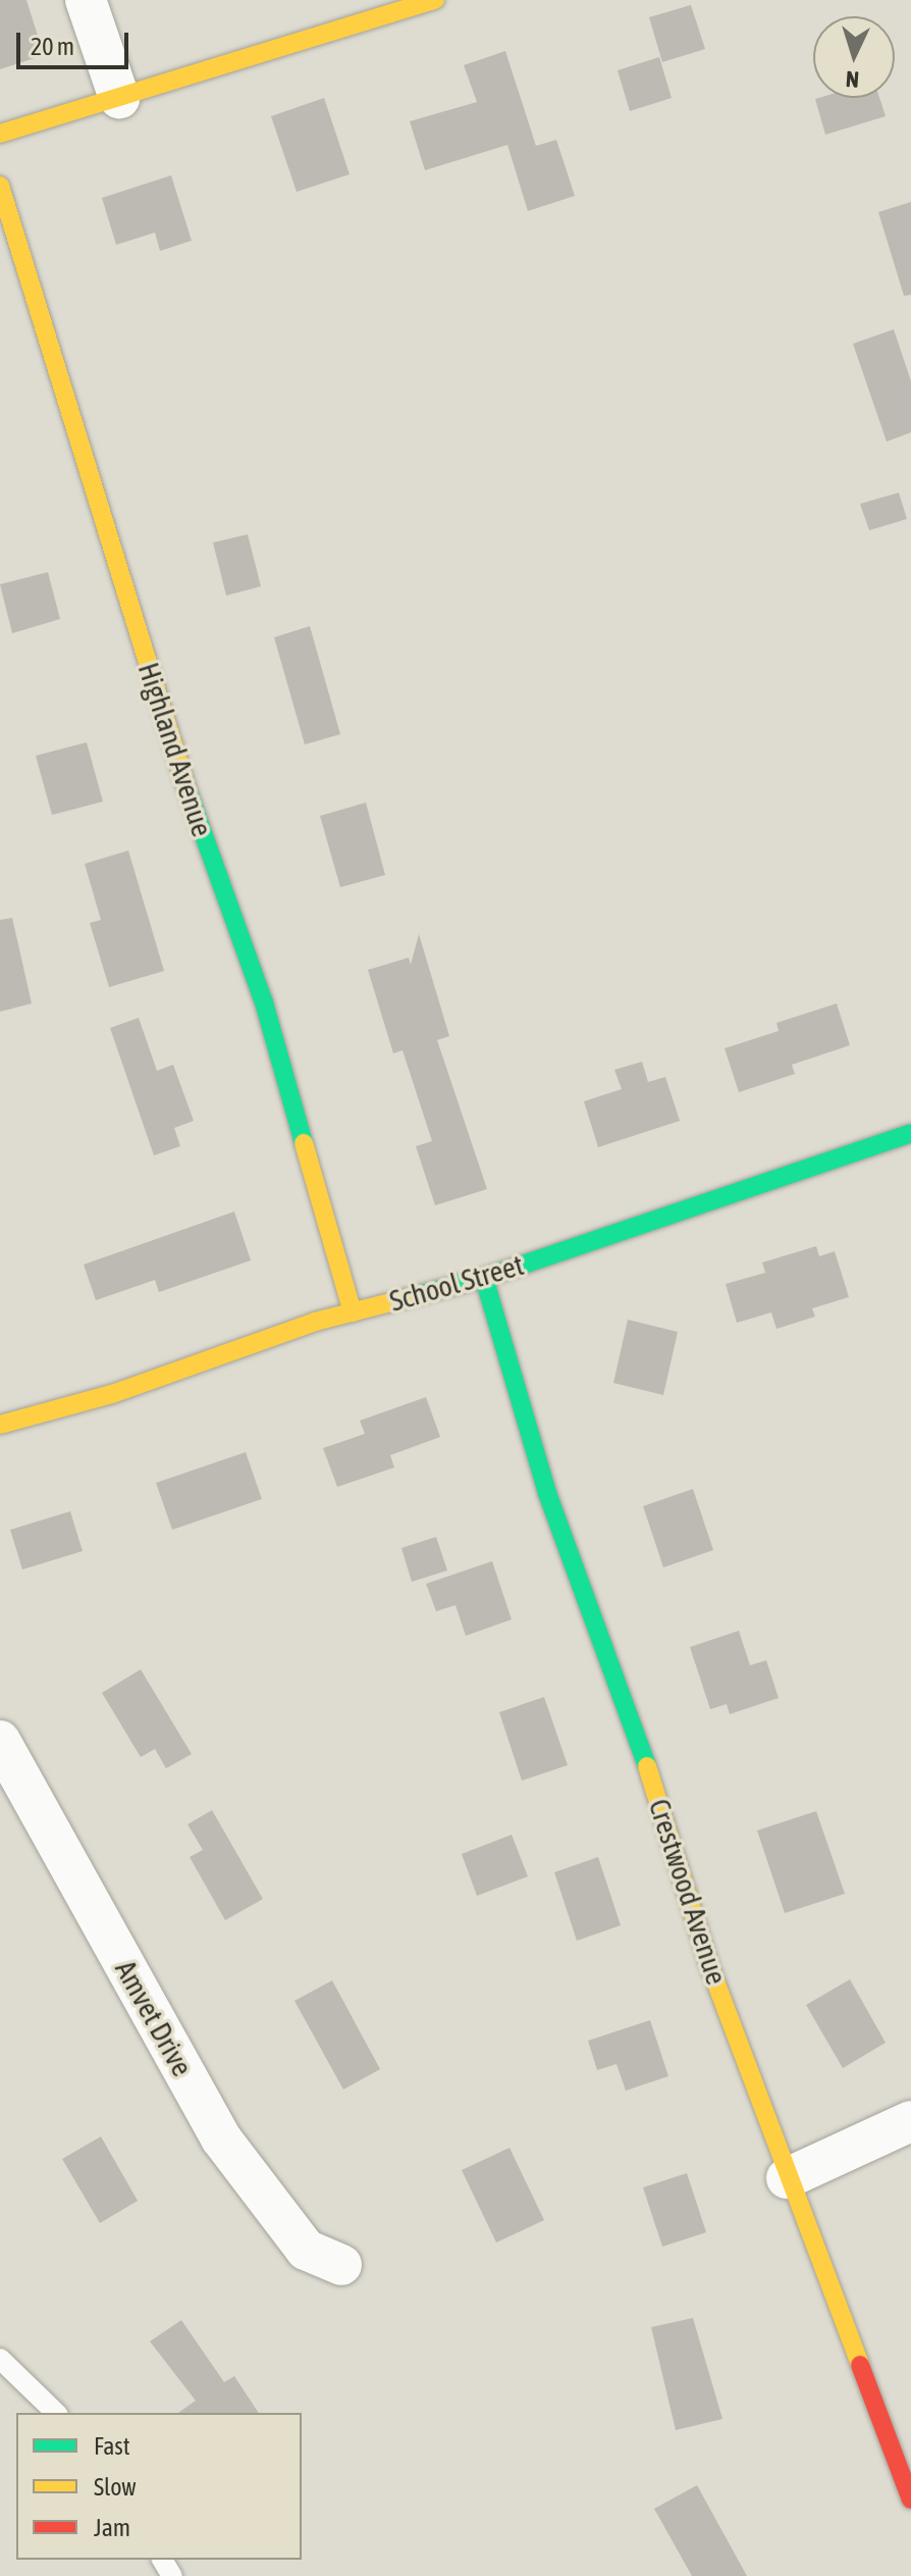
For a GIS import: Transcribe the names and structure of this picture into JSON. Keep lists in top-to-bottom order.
{
  "streets": {
    "street": [
      "Highland Avenue",
      "School Street",
      "Crestwood Avenue",
      "Amvet Drive"
    ]
  },
  "crossings": [
    ["Highland Avenue", "School Street"],
    ["School Street", "Crestwood Avenue"]
  ],
  "legend": ["Fast", "Slow", "Jam"],
  "scale_bar": "20 m",
  "north": "bottom"
}
